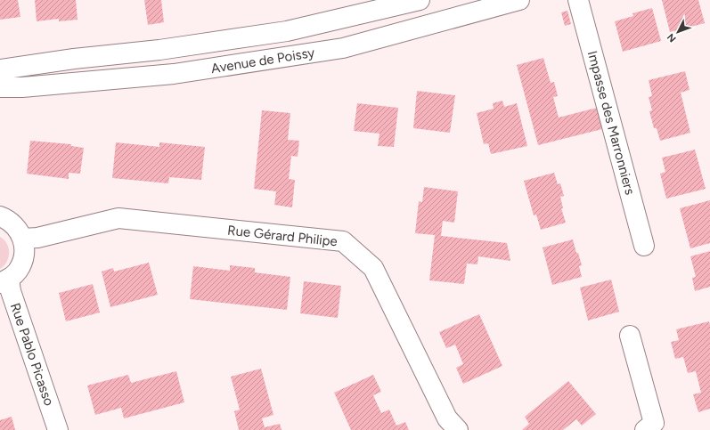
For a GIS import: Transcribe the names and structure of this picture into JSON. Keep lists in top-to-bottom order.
{
  "streets": {
    "street": [
      "Avenue de Poissy",
      "Impasse des Marronniers",
      "Rue Gérard Philipe",
      "Rue Pablo Picasso"
    ]
  },
  "north": "bottom left"
}
